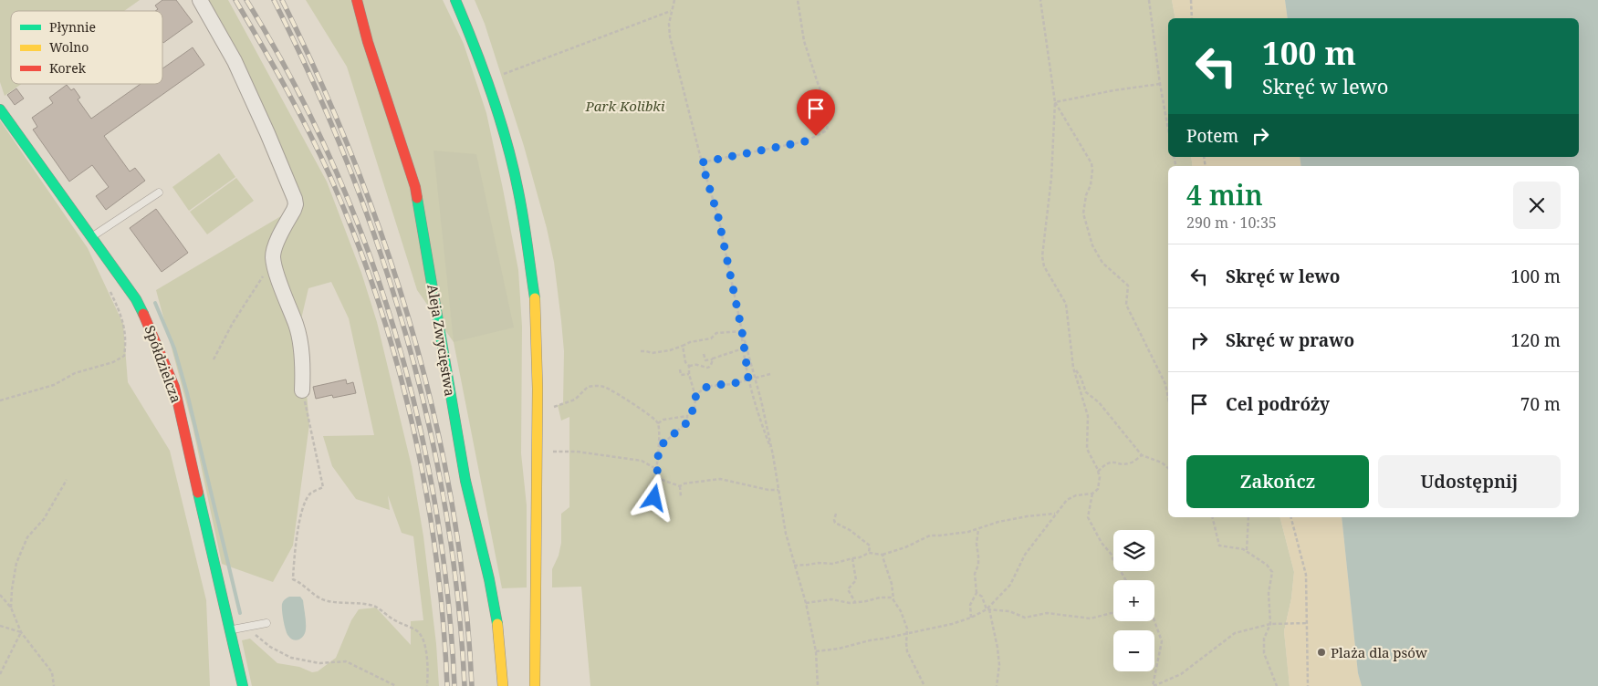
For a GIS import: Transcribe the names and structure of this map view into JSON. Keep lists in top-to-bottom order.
{
  "streets": {
    "main road": ["Aleja Zwycięstwa", "Spółdzielcza"]
  },
  "parks": ["Park Kolibki"],
  "places": ["Plaża dla psów"],
  "legend": ["Płynnie", "Wolno", "Korek"],
  "page": {
    "turn": ["100 m", "Skręć w lewo"],
    "then": "Potem",
    "heading": ["4 min", "290 m · 10:35"],
    "list": [
      {
        "name": "Skręć w lewo",
        "value": "100 m"
      },
      {
        "name": "Skręć w prawo",
        "value": "120 m"
      },
      {
        "name": "Cel podróży",
        "value": "70 m"
      }
    ],
    "buttons": ["Zakończ", "Udostępnij"],
    "map_buttons": ["+", "−"]
  }
}
